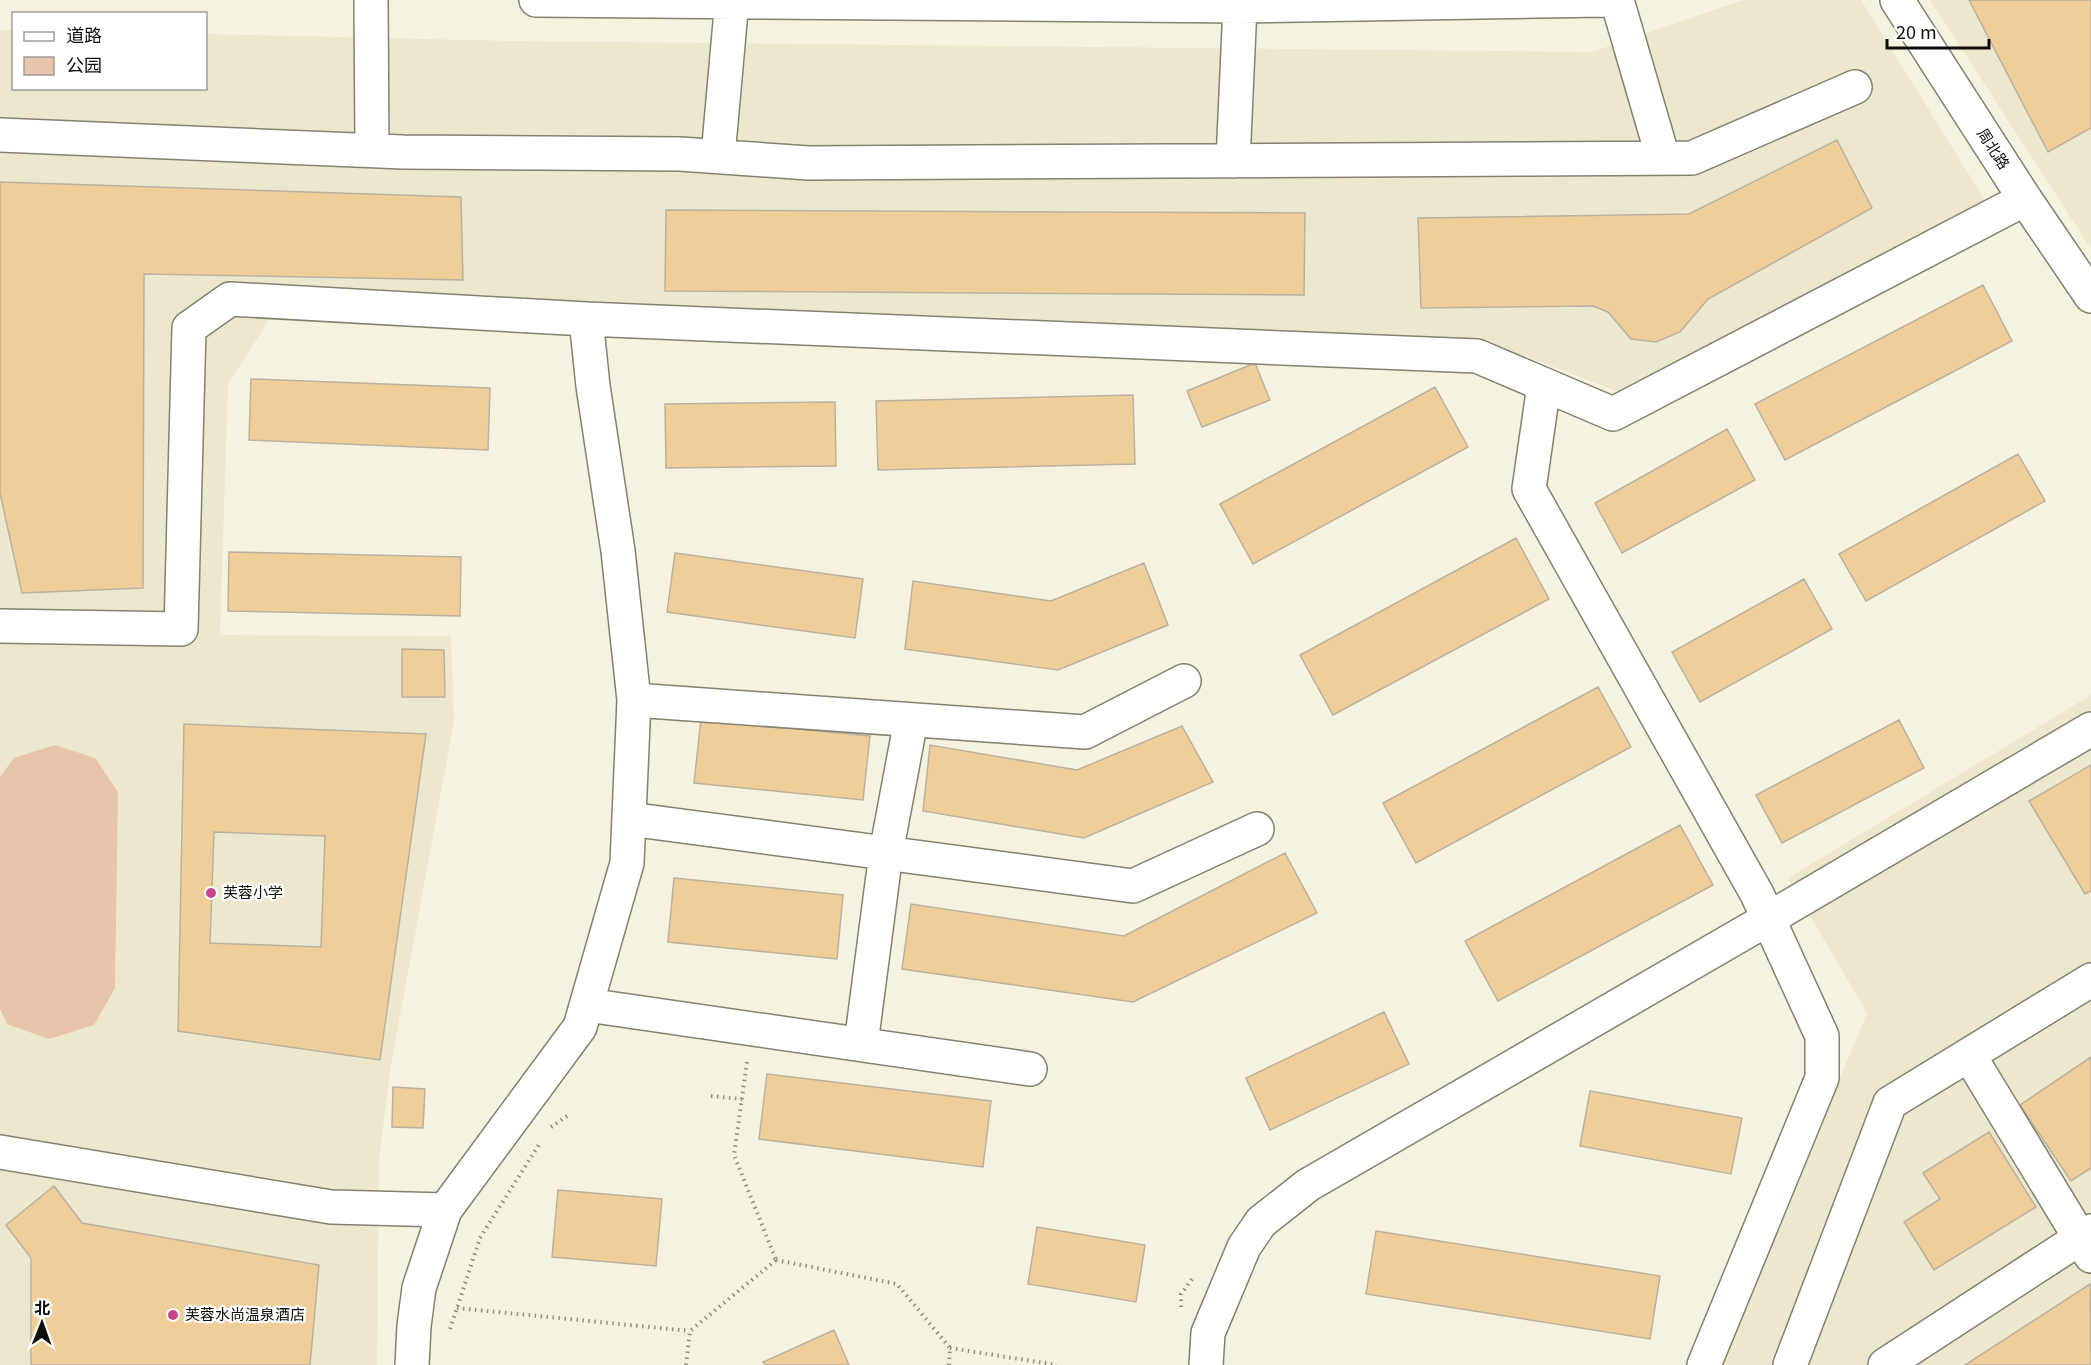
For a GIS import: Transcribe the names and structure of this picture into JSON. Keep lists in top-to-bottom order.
{
  "streets": {
    "street": ["周北路"]
  },
  "places": ["芙蓉小学", "芙蓉水尚温泉酒店"],
  "legend": ["道路", "公园"],
  "scale_bar": "20 m",
  "north": "top"
}
